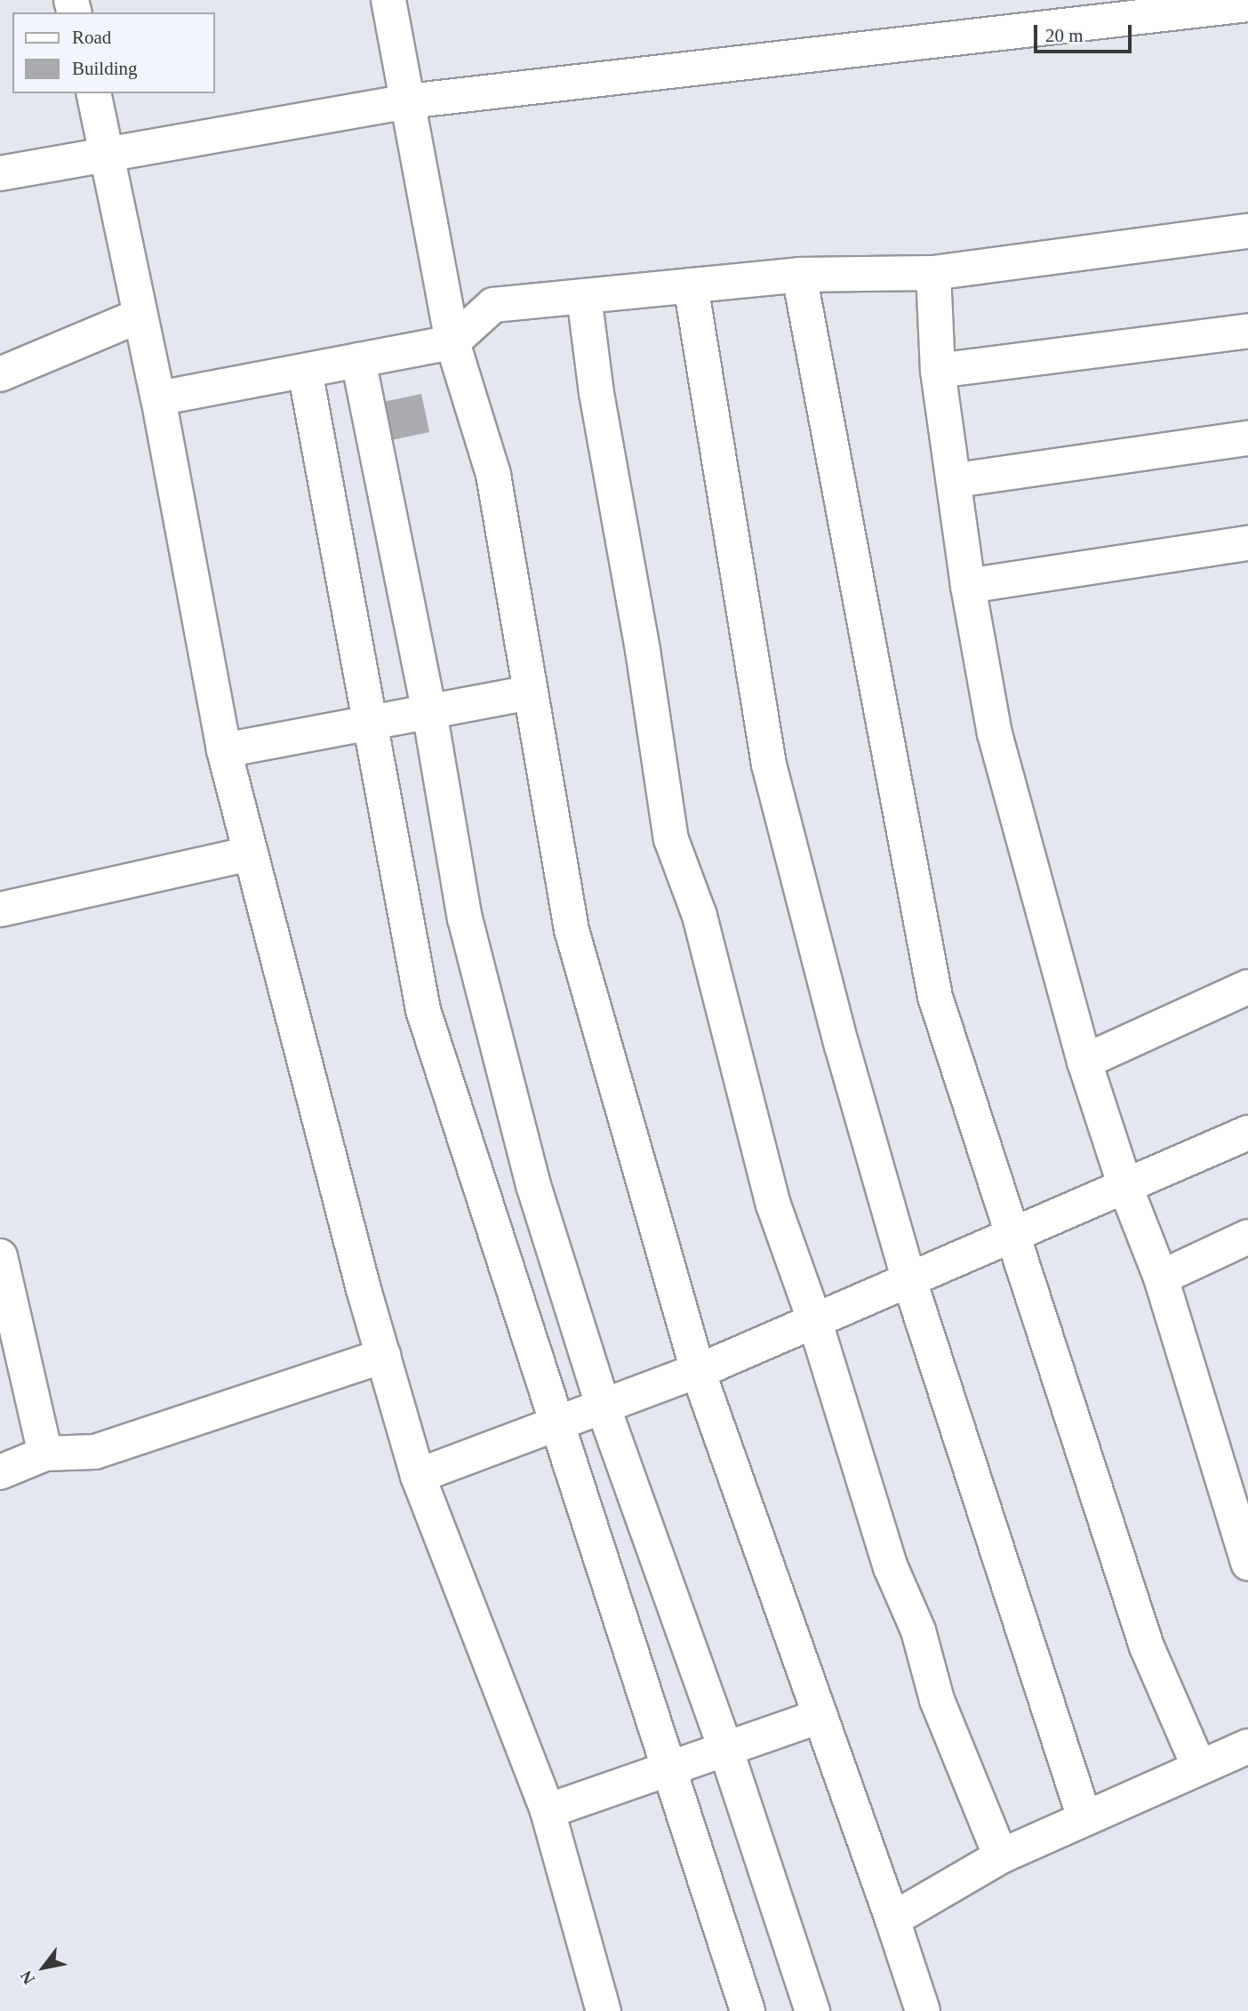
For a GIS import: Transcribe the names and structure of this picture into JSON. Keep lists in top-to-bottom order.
{
  "legend": ["Road", "Building"],
  "scale_bar": "20 m",
  "north": "bottom left"
}
